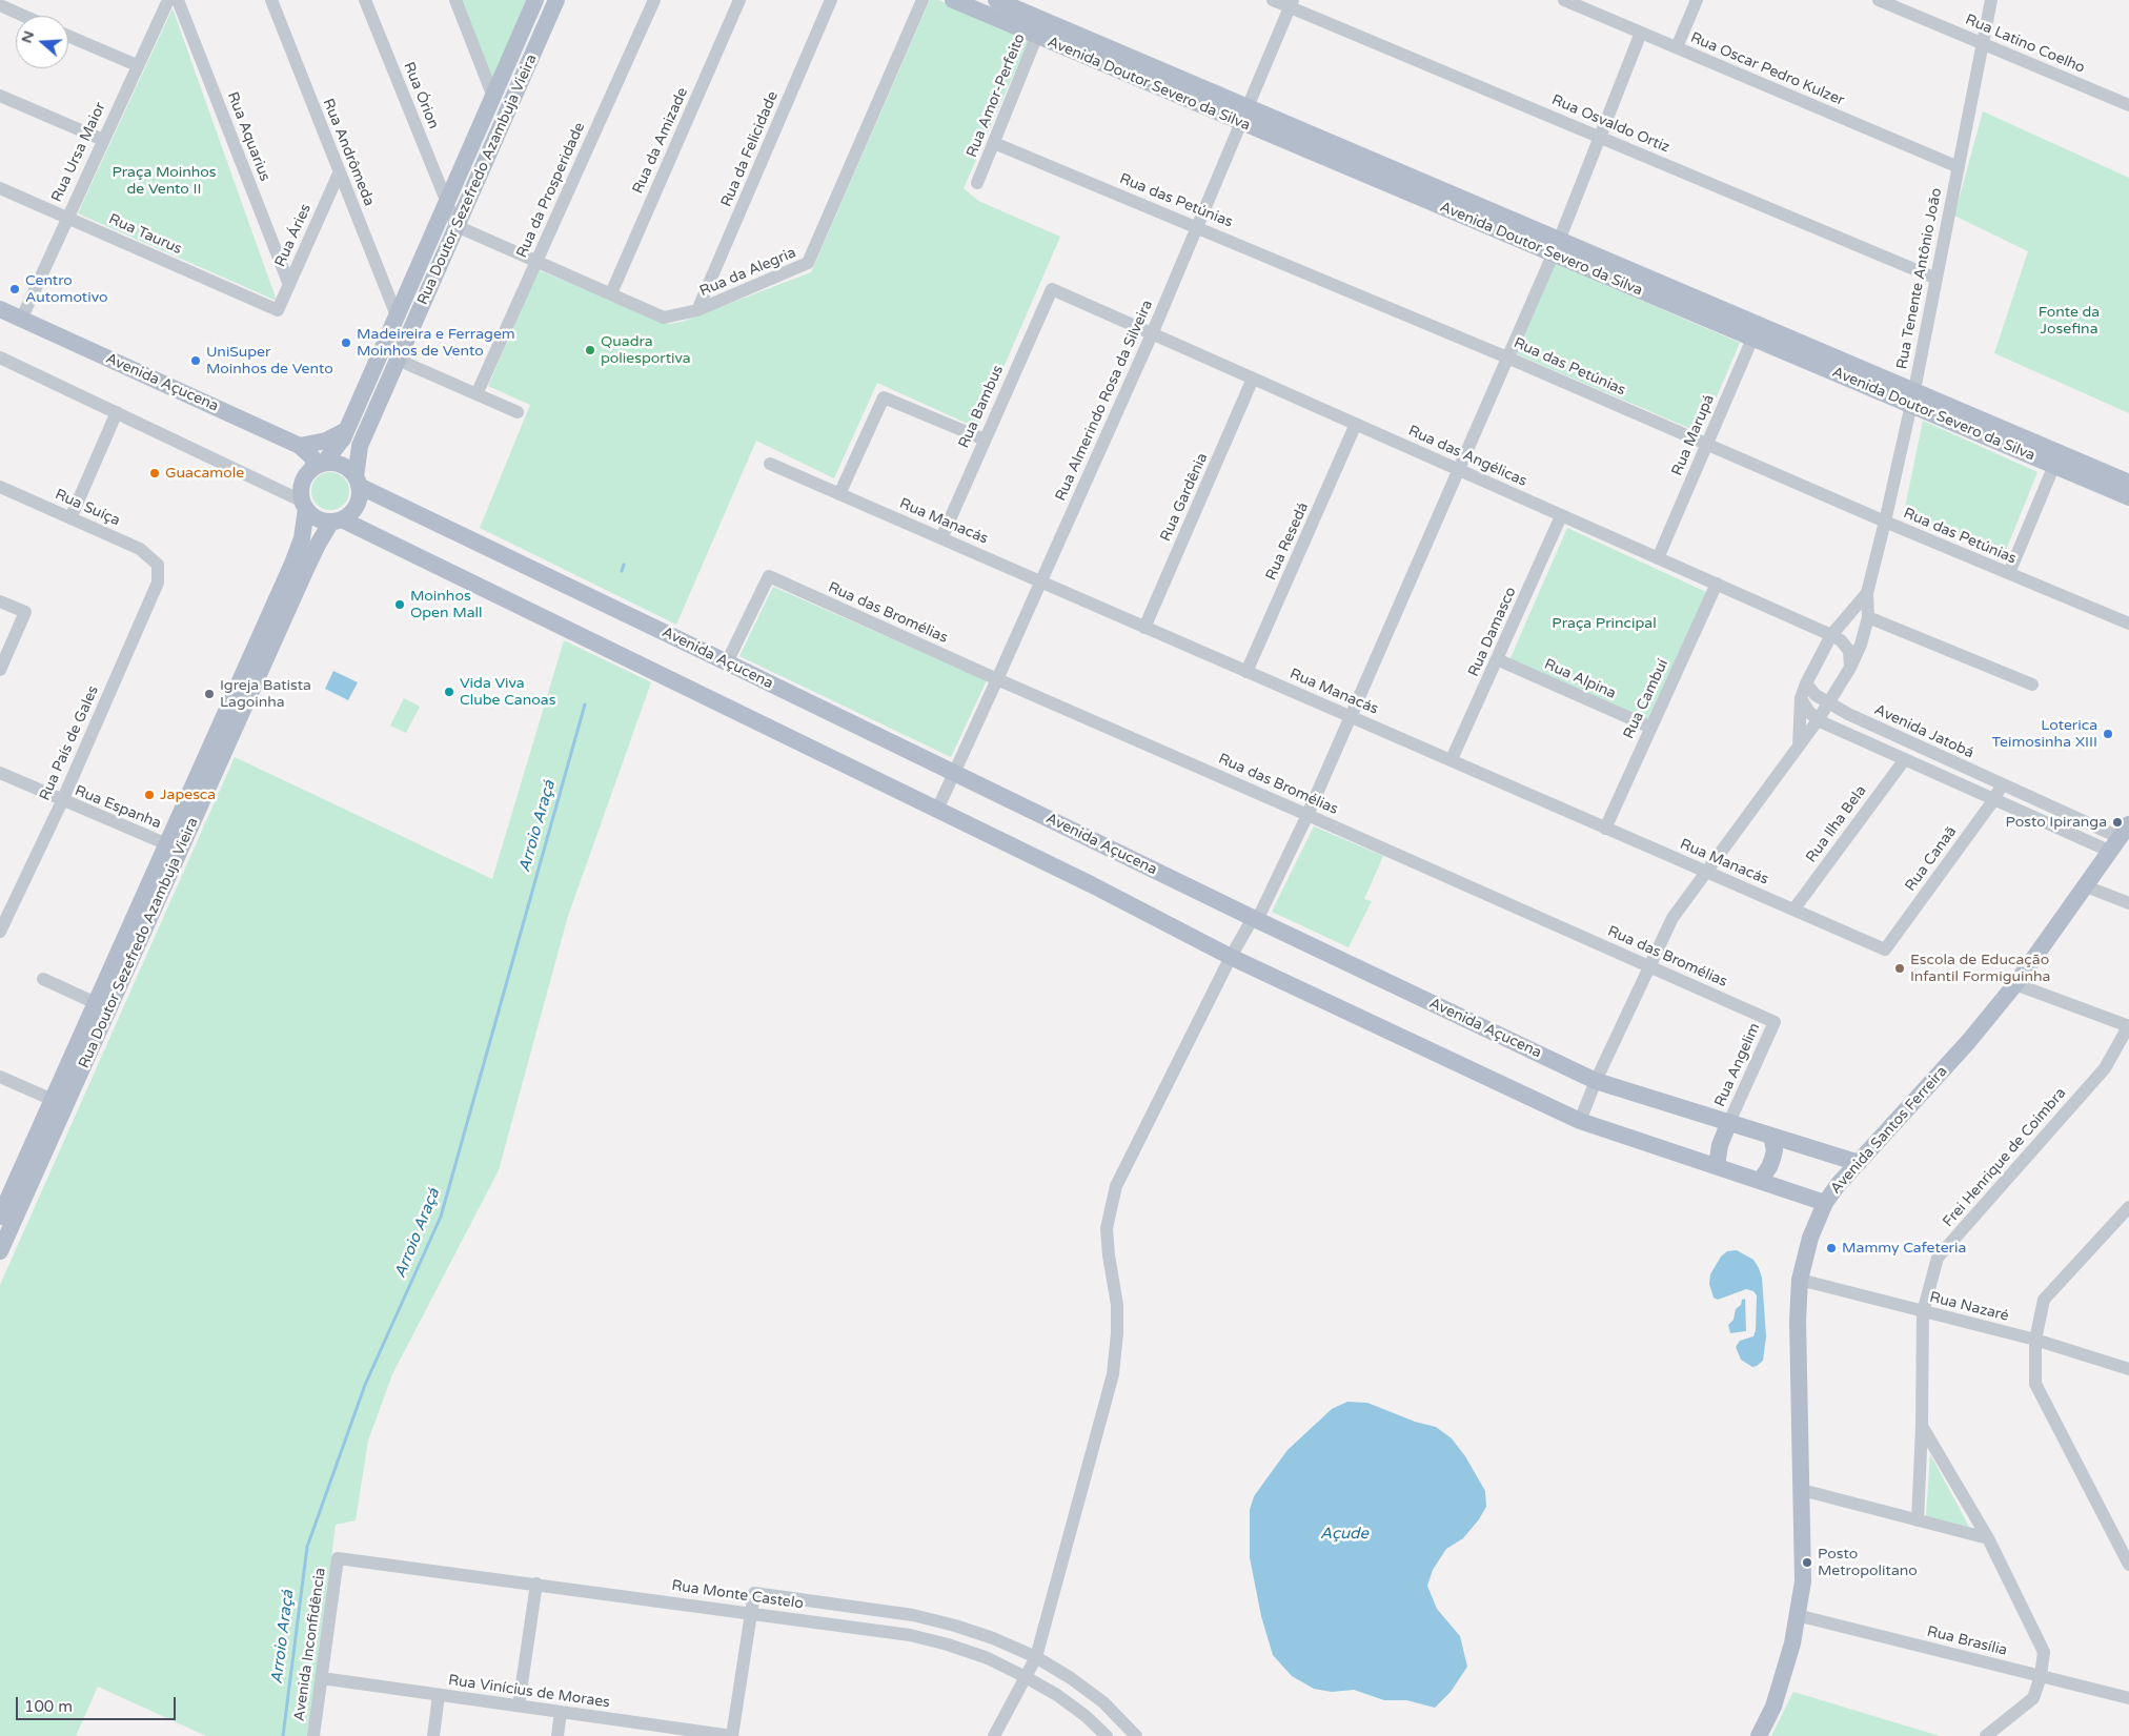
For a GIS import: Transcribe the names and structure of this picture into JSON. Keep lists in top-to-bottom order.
{
  "streets": {
    "main road": [
      "Avenida Doutor Severo da Silva",
      "Rua Doutor Sezefredo Azambuja Vieira",
      "Avenida Açucena",
      "Avenida Santos Ferreira"
    ],
    "street": [
      "Rua Latino Coelho",
      "Rua Oscar Pedro Kulzer",
      "Rua Órion",
      "Rua Amor-Perfeito",
      "Rua Osvaldo Ortiz",
      "Rua Aquarius",
      "Rua da Amizade",
      "Rua da Felicidade",
      "Rua Ursa Maior",
      "Rua Andrômeda",
      "Rua da Prosperidade",
      "Rua das Petúnias",
      "Rua Taurus",
      "Rua Áries",
      "Rua da Alegria",
      "Rua Tenente Antônio João",
      "Rua Almerindo Rosa da Silveira",
      "Rua Bambus",
      "Rua Marupá",
      "Rua das Angélicas",
      "Rua Gardênia",
      "Rua Suíça",
      "Rua Manacás",
      "Rua Resedá",
      "Rua das Bromélias",
      "Rua Damasco",
      "Rua Alpina",
      "Rua Cambuí",
      "Avenida Jatobá",
      "Rua País de Gales",
      "Rua Espanha",
      "Rua Ilha Bela",
      "Rua Canaã",
      "Rua Angelim",
      "Frei Henrique de Coimbra",
      "Rua Nazaré",
      "Rua Monte Castelo",
      "Rua Brasília",
      "Avenida Inconfidência",
      "Rua Vinícius de Moraes"
    ]
  },
  "crossings": [
    ["Rua Latino Coelho", "Rua Tenente Antônio João"],
    ["Rua Oscar Pedro Kulzer", "Rua Tenente Antônio João"],
    ["Avenida Doutor Severo da Silva", "Rua Amor-Perfeito"],
    ["Avenida Doutor Severo da Silva", "Rua Tenente Antônio João"],
    ["Avenida Doutor Severo da Silva", "Rua Almerindo Rosa da Silveira"],
    ["Avenida Doutor Severo da Silva", "Rua Marupá"],
    ["Rua Órion", "Rua Doutor Sezefredo Azambuja Vieira"],
    ["Rua Amor-Perfeito", "Rua das Petúnias"],
    ["Rua Osvaldo Ortiz", "Rua Tenente Antônio João"],
    ["Rua Osvaldo Ortiz", "Rua Almerindo Rosa da Silveira"],
    ["Rua Aquarius", "Rua Áries"],
    ["Rua da Amizade", "Rua da Alegria"],
    ["Rua da Felicidade", "Rua da Alegria"],
    ["Rua Ursa Maior", "Rua Taurus"],
    ["Rua Ursa Maior", "Avenida Açucena"],
    ["Rua Andrômeda", "Rua Doutor Sezefredo Azambuja Vieira"],
    ["Rua Andrômeda", "Rua Áries"],
    ["Rua Doutor Sezefredo Azambuja Vieira", "Rua da Alegria"],
    ["Rua Doutor Sezefredo Azambuja Vieira", "Avenida Açucena"],
    ["Rua Doutor Sezefredo Azambuja Vieira", "Rua Espanha"],
    ["Rua da Prosperidade", "Rua da Alegria"],
    ["Rua das Petúnias", "Rua Tenente Antônio João"],
    ["Rua das Petúnias", "Rua Almerindo Rosa da Silveira"],
    ["Rua das Petúnias", "Rua Marupá"],
    ["Rua Taurus", "Rua Áries"],
    ["Rua Tenente Antônio João", "Avenida Açucena"],
    ["Rua Tenente Antônio João", "Rua das Angélicas"],
    ["Rua Tenente Antônio João", "Rua Manacás"],
    ["Rua Tenente Antônio João", "Rua das Bromélias"],
    ["Rua Tenente Antônio João", "Avenida Jatobá"],
    ["Avenida Açucena", "Rua Almerindo Rosa da Silveira"],
    ["Avenida Açucena", "Rua das Bromélias"],
    ["Avenida Açucena", "Rua Angelim"],
    ["Avenida Açucena", "Avenida Santos Ferreira"],
    ["Rua Almerindo Rosa da Silveira", "Rua das Angélicas"],
    ["Rua Almerindo Rosa da Silveira", "Rua Manacás"],
    ["Rua Almerindo Rosa da Silveira", "Rua das Bromélias"],
    ["Rua Bambus", "Rua das Angélicas"],
    ["Rua Bambus", "Rua Manacás"],
    ["Rua Marupá", "Rua das Angélicas"],
    ["Rua das Angélicas", "Rua Gardênia"],
    ["Rua das Angélicas", "Rua Resedá"],
    ["Rua das Angélicas", "Rua Damasco"],
    ["Rua das Angélicas", "Rua Cambuí"],
    ["Rua Gardênia", "Rua Manacás"],
    ["Rua Suíça", "Rua País de Gales"],
    ["Rua Manacás", "Rua Resedá"],
    ["Rua Manacás", "Rua Damasco"],
    ["Rua Manacás", "Rua Cambuí"],
    ["Rua Manacás", "Rua Ilha Bela"],
    ["Rua Manacás", "Rua Canaã"],
    ["Rua das Bromélias", "Rua Angelim"],
    ["Rua Damasco", "Rua Alpina"],
    ["Rua Alpina", "Rua Cambuí"],
    ["Avenida Jatobá", "Rua Canaã"],
    ["Avenida Jatobá", "Avenida Santos Ferreira"],
    ["Rua País de Gales", "Rua Espanha"],
    ["Avenida Santos Ferreira", "Rua Nazaré"],
    ["Avenida Santos Ferreira", "Rua Brasília"],
    ["Frei Henrique de Coimbra", "Rua Nazaré"],
    ["Rua Monte Castelo", "Avenida Inconfidência"],
    ["Avenida Inconfidência", "Rua Vinícius de Moraes"]
  ],
  "water": ["Arroio Araçá", "Açude"],
  "parks": ["Praça Moinhos de Vento II", "Fonte da Josefina", "Praça Principal"],
  "places": [
    "Centro Automotivo",
    "Madeireira e Ferragem Moinhos de Vento",
    "Quadra poliesportiva",
    "UniSuper Moinhos de Vento",
    "Guacamole",
    "Moinhos Open Mall",
    "Vida Viva Clube Canoas",
    "Igreja Batista Lagoinha",
    "Loterica Teimosinha XIII",
    "Japesca",
    "Posto Ipiranga",
    "Escola de Educação Infantil Formiguinha",
    "Mammy Cafeteria",
    "Posto Metropolitano"
  ],
  "scale_bar": "100 m",
  "north": "left"
}
